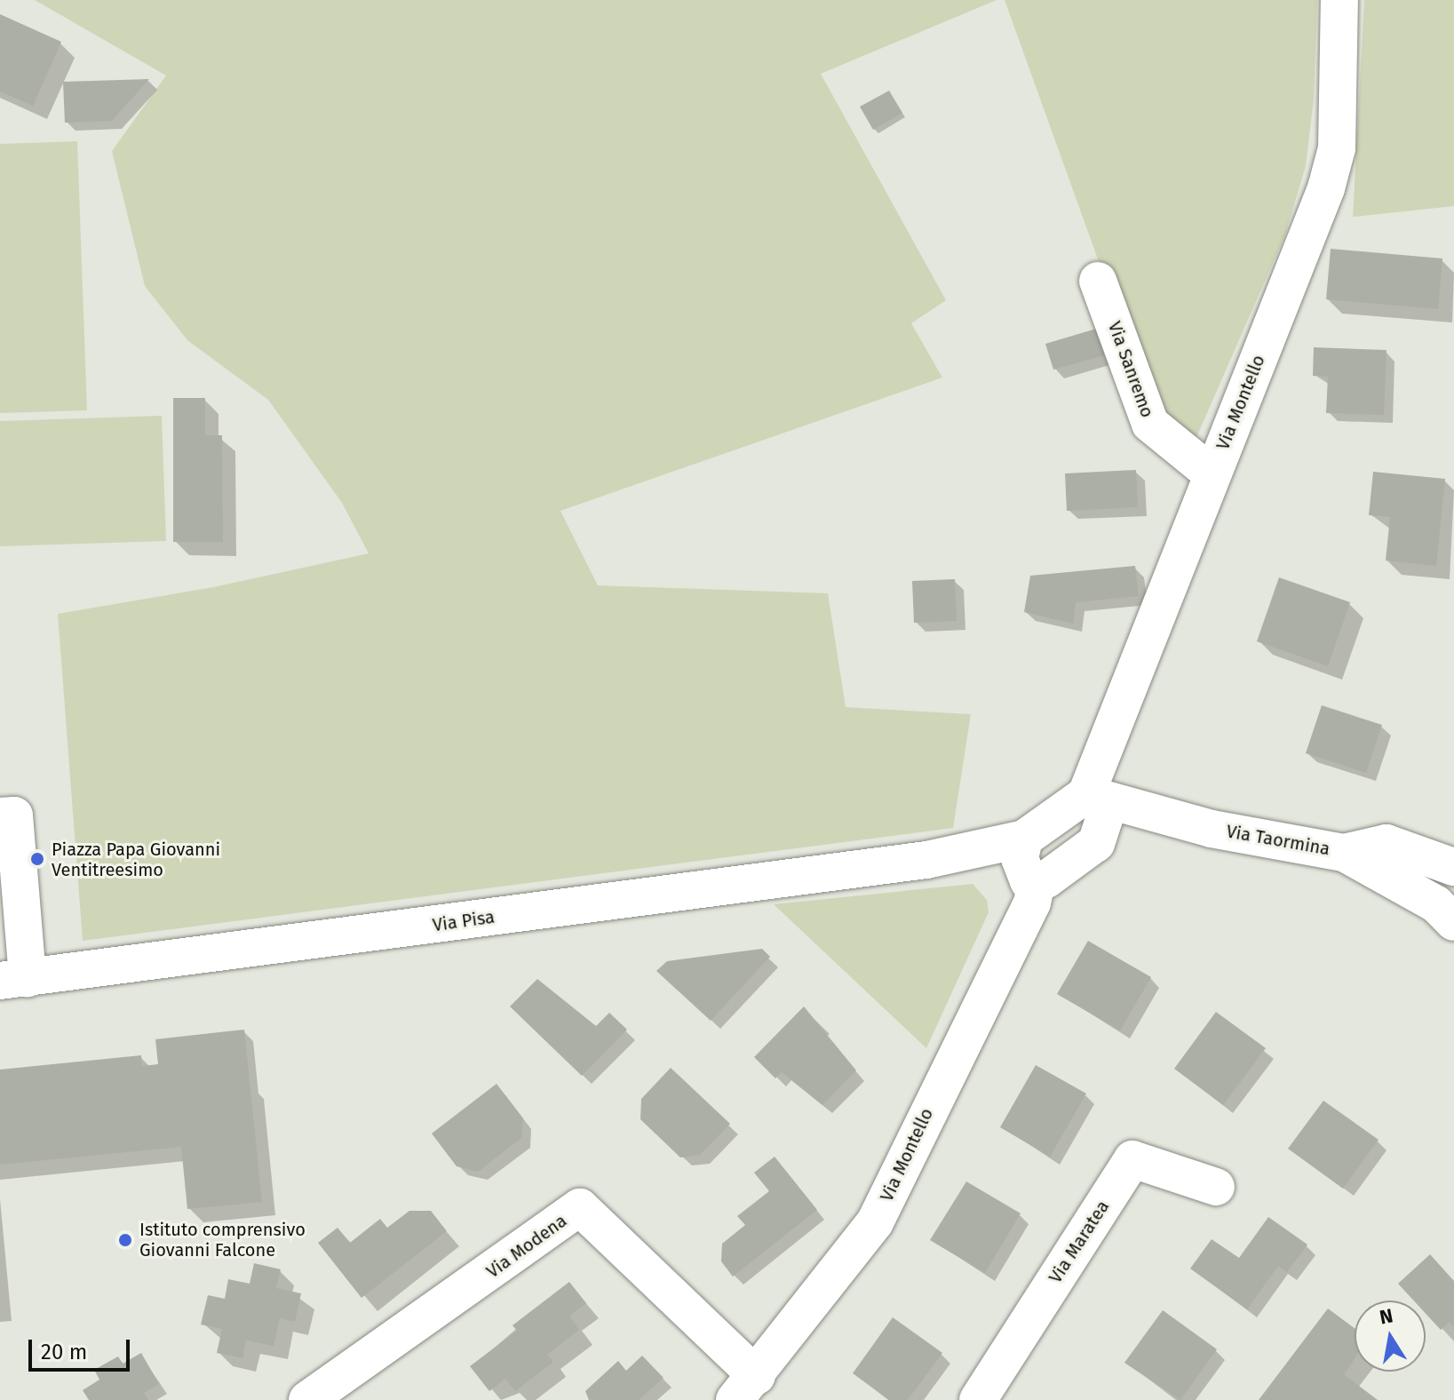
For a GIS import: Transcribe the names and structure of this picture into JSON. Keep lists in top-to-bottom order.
{
  "streets": {
    "street": [
      "Via Sanremo",
      "Via Montello",
      "Via Taormina",
      "Via Pisa",
      "Via Maratea",
      "Via Modena"
    ]
  },
  "crossings": [
    ["Via Sanremo", "Via Montello"],
    ["Via Montello", "Via Taormina"],
    ["Via Montello", "Via Pisa"],
    ["Via Montello", "Via Modena"],
    ["Via Taormina", "Via Pisa"]
  ],
  "places": ["Piazza Papa Giovanni Ventitreesimo", "Istituto comprensivo Giovanni Falcone"],
  "scale_bar": "20 m",
  "north": "top"
}
